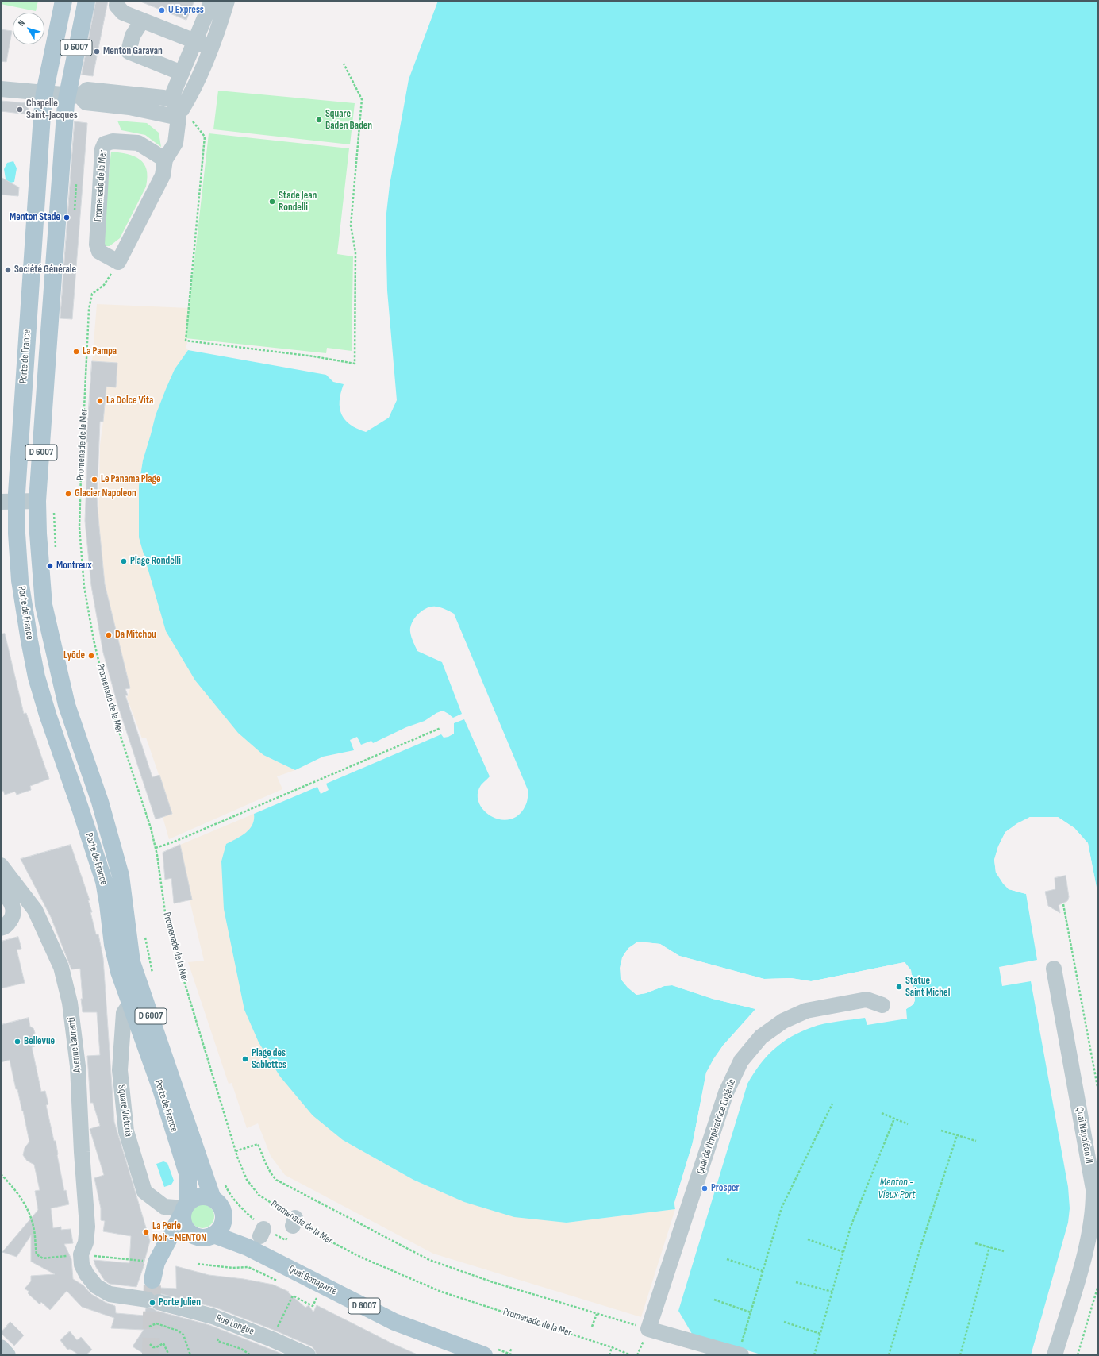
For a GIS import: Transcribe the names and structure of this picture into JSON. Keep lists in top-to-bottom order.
{
  "streets": {
    "main road": ["D 6007", "Porte de France", "Quai Bonaparte"],
    "street": [
      "Promenade de la Mer",
      "Avenue Laurenti",
      "Square Victoria",
      "Quai de l'Impératrice Eugénie",
      "Quai Napoléon III",
      "Rue Longue"
    ]
  },
  "crossings": [
    ["Porte de France", "Square Victoria"],
    ["Porte de France", "Quai Bonaparte"],
    ["Avenue Laurenti", "Rue Longue"],
    ["Square Victoria", "Quai Bonaparte"]
  ],
  "water": ["Menton - Vieux Port"],
  "places": [
    "U Express",
    "Menton Garavan",
    "Chapelle Saint-Jacques",
    "Square Baden Baden",
    "Stade Jean Rondelli",
    "Menton Stade",
    "Société Générale",
    "La Pampa",
    "La Dolce Vita",
    "Le Panama Plage",
    "Glacier Napoleon",
    "Plage Rondelli",
    "Montreux",
    "Da Mitchou",
    "Lyõde",
    "Statue Saint Michel",
    "Bellevue",
    "Plage des Sablettes",
    "Prosper",
    "La Perle Noir - MENTON",
    "Porte Julien"
  ],
  "north": "top left"
}
